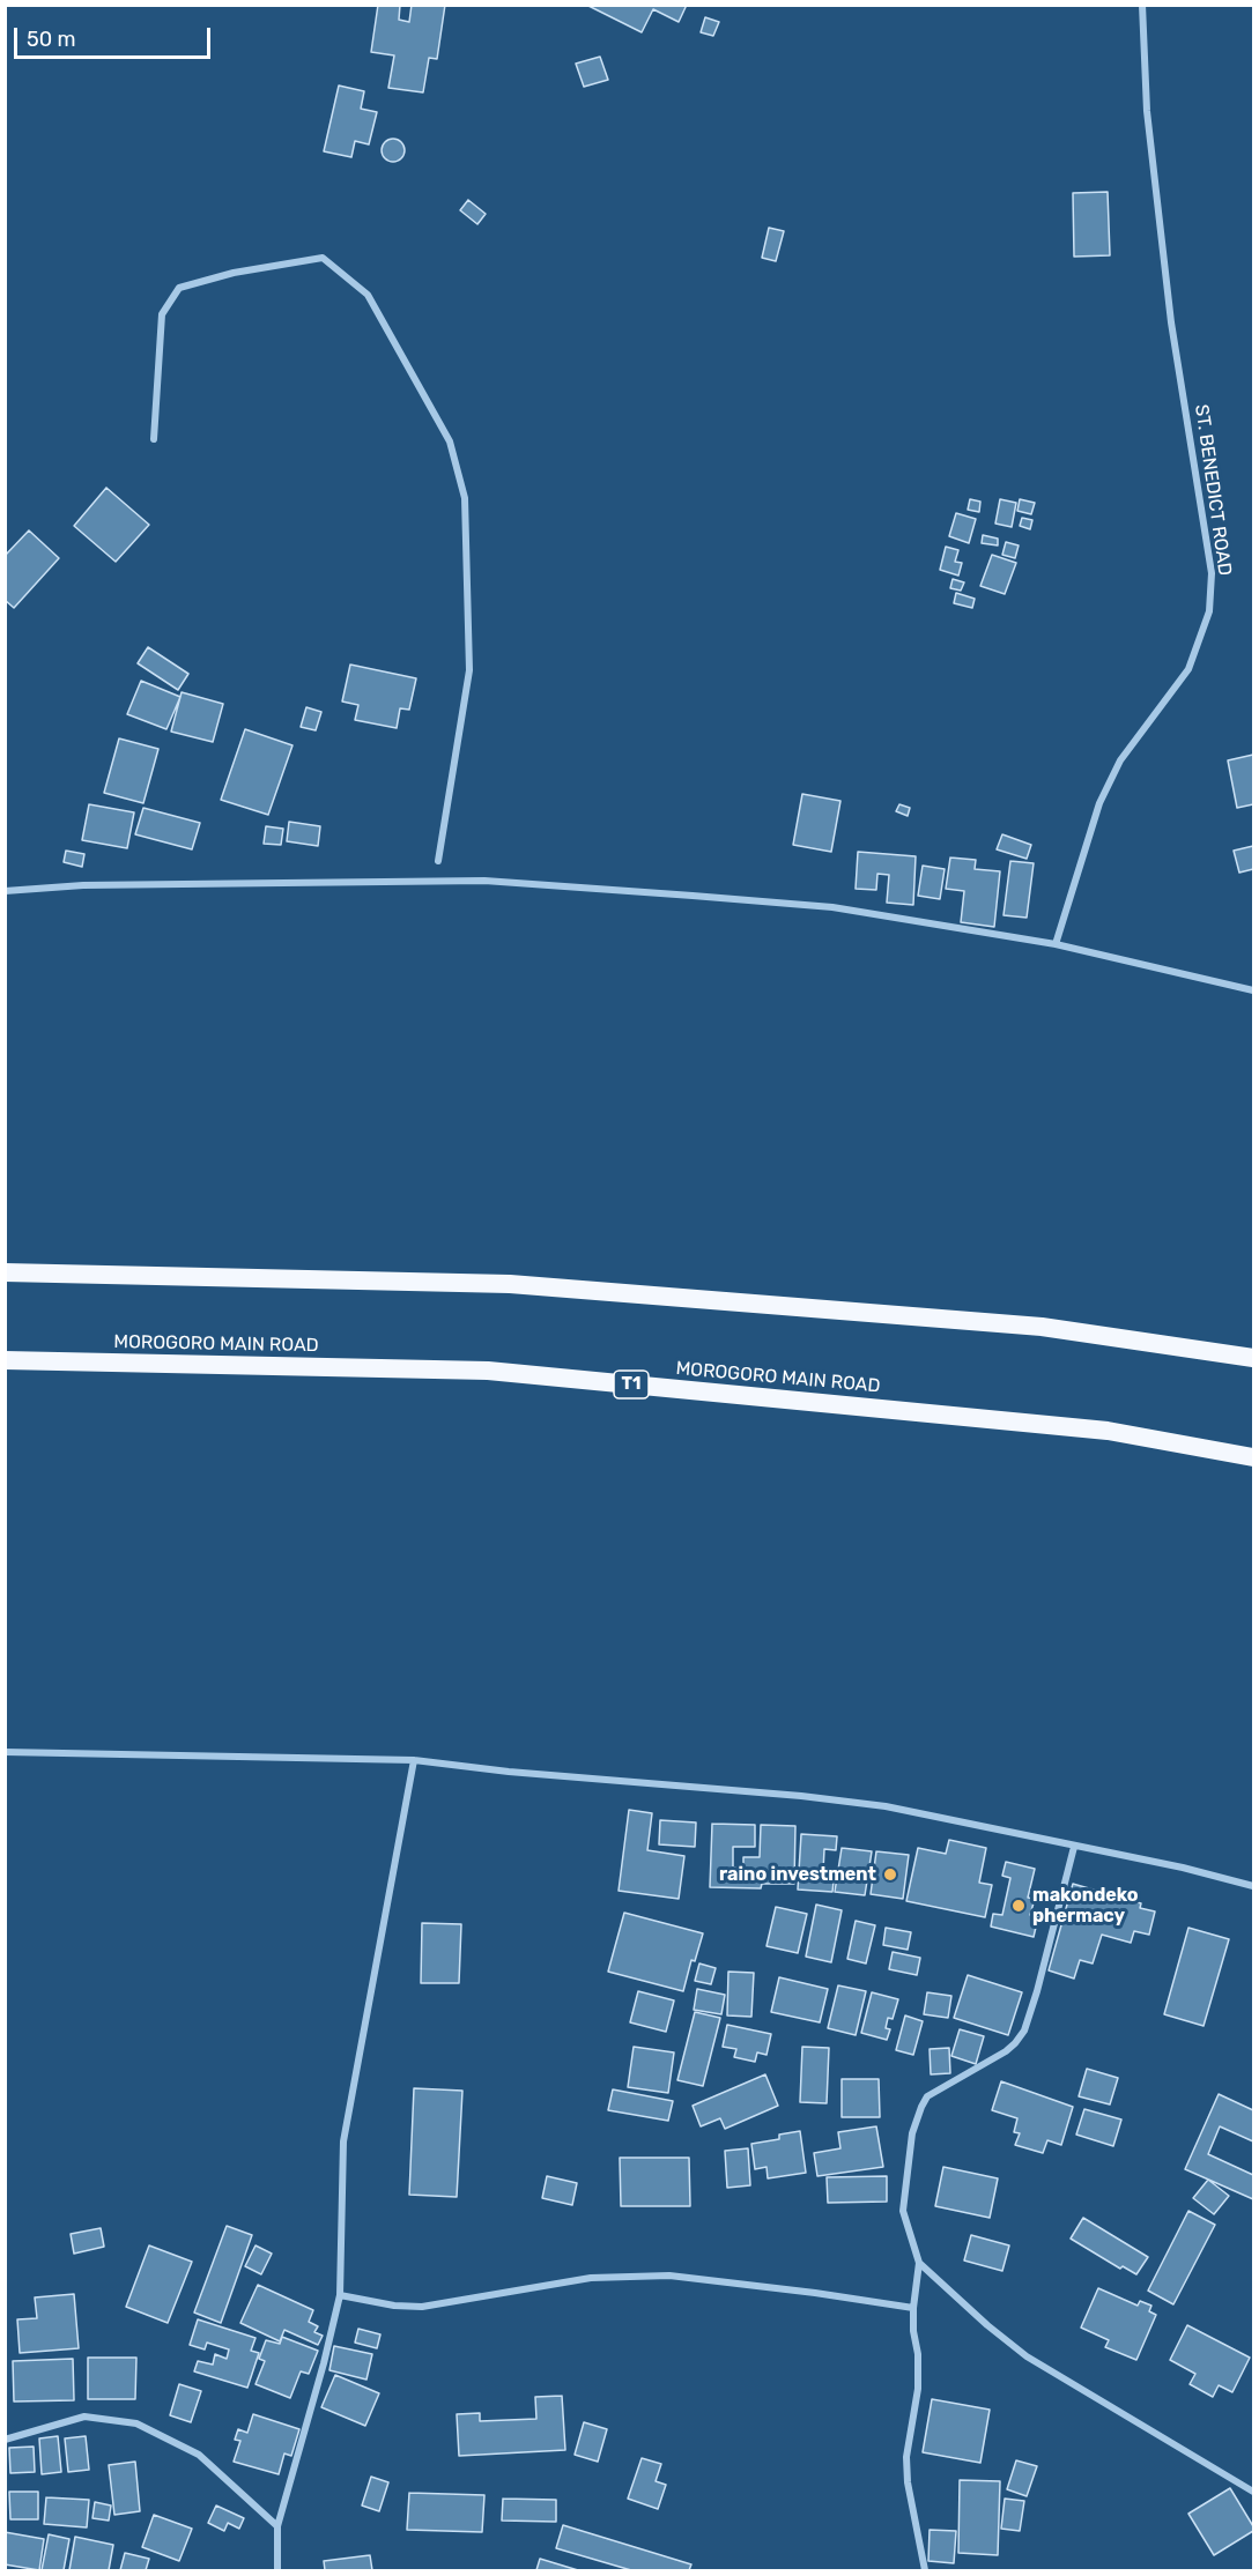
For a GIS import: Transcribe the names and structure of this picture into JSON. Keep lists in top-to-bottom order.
{
  "streets": {
    "highway": ["MOROGORO MAIN ROAD", "T1"],
    "street": ["ST. BENEDICT ROAD"]
  },
  "places": ["raino investment", "makondeko phermacy"],
  "scale_bar": "50 m"
}
